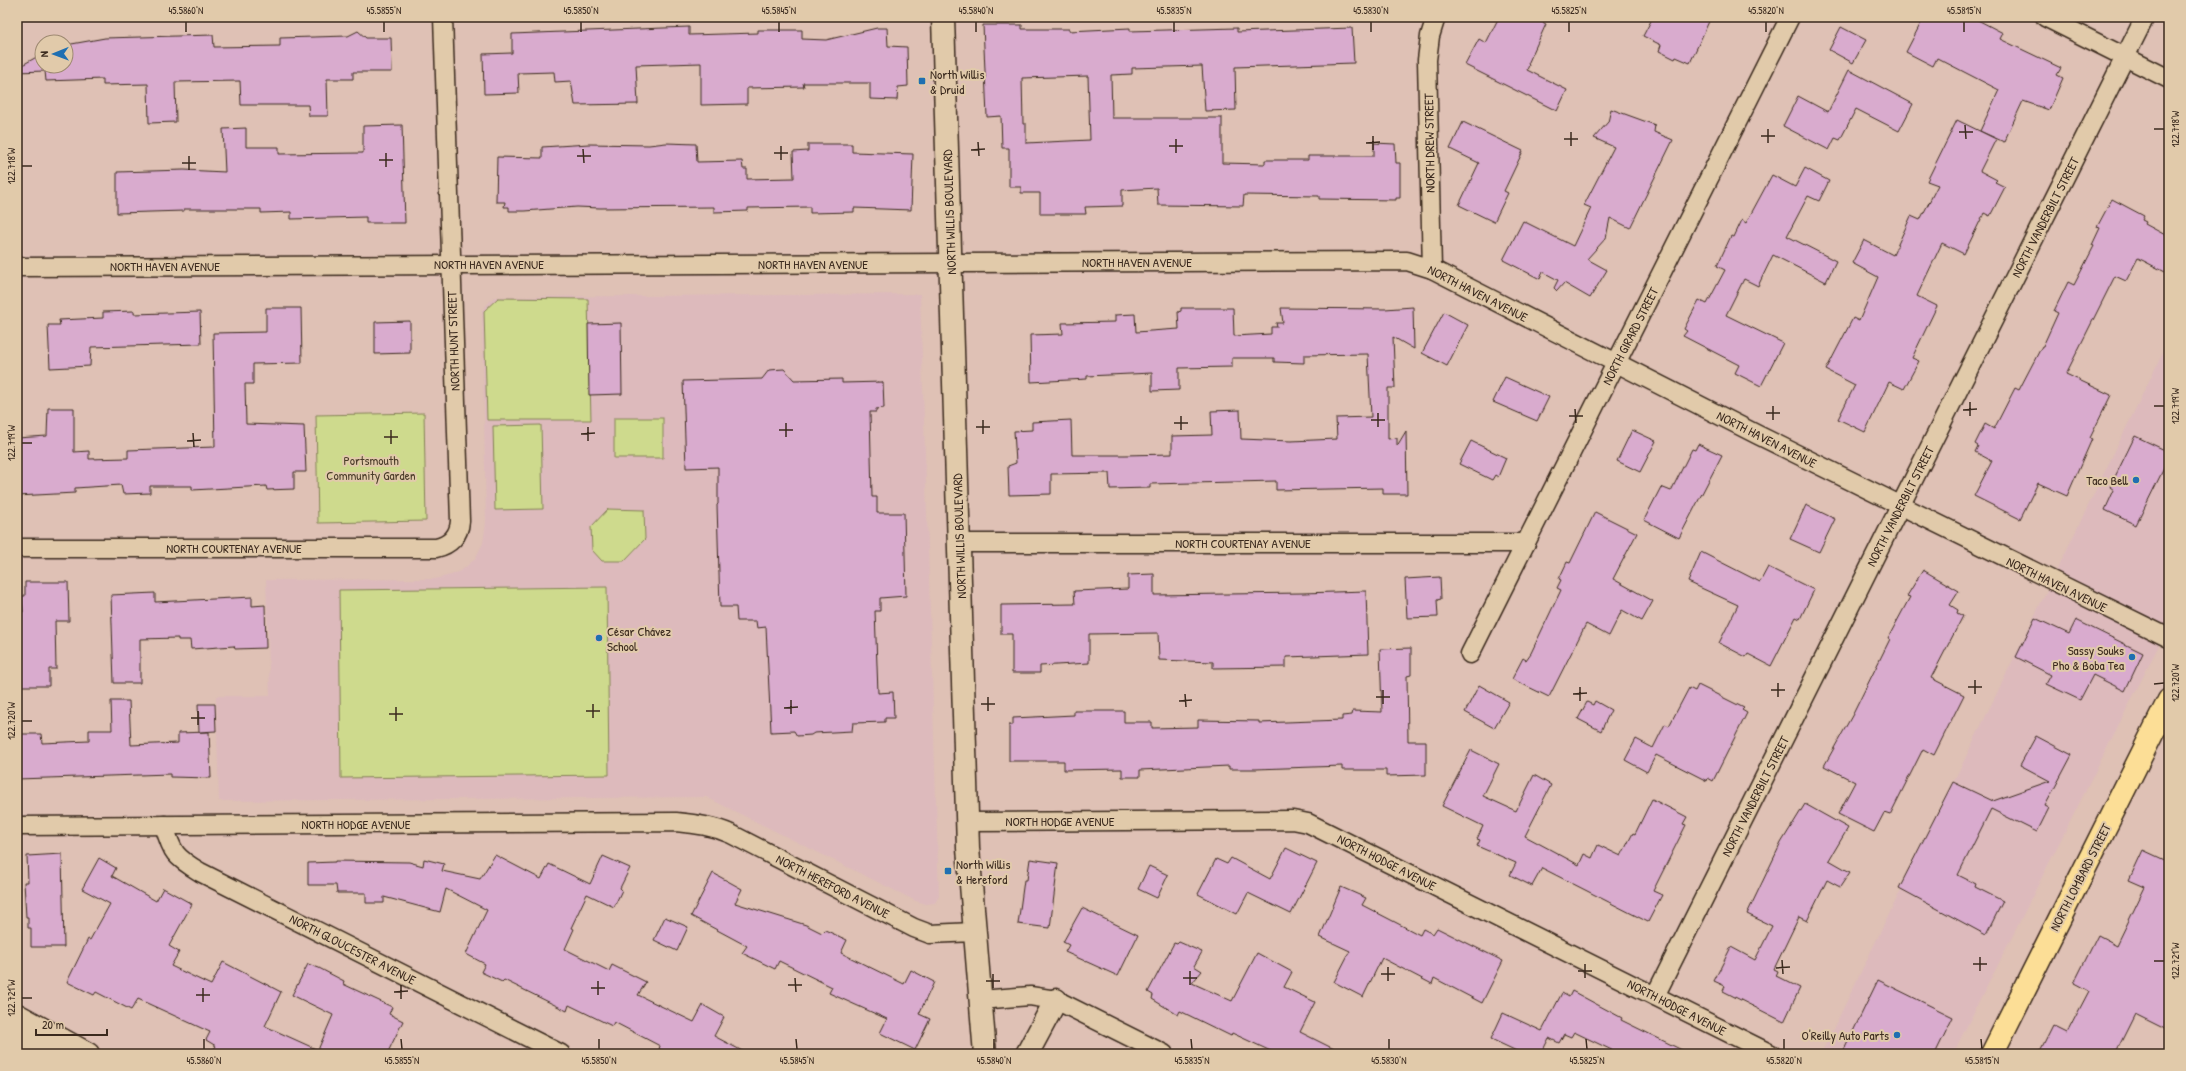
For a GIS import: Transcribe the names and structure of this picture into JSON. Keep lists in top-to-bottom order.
{
  "streets": {
    "main road": ["NORTH LOMBARD STREET"],
    "street": [
      "NORTH DREW STREET",
      "NORTH WILLIS BOULEVARD",
      "NORTH VANDERBILT STREET",
      "NORTH HAVEN AVENUE",
      "NORTH GIRARD STREET",
      "NORTH HUNT STREET",
      "NORTH COURTENAY AVENUE",
      "NORTH HODGE AVENUE",
      "NORTH HEREFORD AVENUE",
      "NORTH GLOUCESTER AVENUE"
    ]
  },
  "crossings": [
    ["NORTH DREW STREET", "NORTH HAVEN AVENUE"],
    ["NORTH WILLIS BOULEVARD", "NORTH HAVEN AVENUE"],
    ["NORTH WILLIS BOULEVARD", "NORTH COURTENAY AVENUE"],
    ["NORTH WILLIS BOULEVARD", "NORTH HODGE AVENUE"],
    ["NORTH WILLIS BOULEVARD", "NORTH HEREFORD AVENUE"],
    ["NORTH VANDERBILT STREET", "NORTH HAVEN AVENUE"],
    ["NORTH VANDERBILT STREET", "NORTH HODGE AVENUE"],
    ["NORTH HAVEN AVENUE", "NORTH GIRARD STREET"],
    ["NORTH HAVEN AVENUE", "NORTH HUNT STREET"],
    ["NORTH GIRARD STREET", "NORTH COURTENAY AVENUE"],
    ["NORTH HUNT STREET", "NORTH COURTENAY AVENUE"],
    ["NORTH HODGE AVENUE", "NORTH HEREFORD AVENUE"],
    ["NORTH HODGE AVENUE", "NORTH GLOUCESTER AVENUE"]
  ],
  "parks": ["Portsmouth Community Garden"],
  "places": {
    "transit": ["North Willis & Druid", "North Willis & Hereford"],
    "other": [
      "Taco Bell",
      "César Chávez School",
      "Sassy Souks Pho & Boba Tea",
      "O'Reilly Auto Parts"
    ]
  },
  "scale_bar": "20 m",
  "north": "left",
  "coordinates": [
    "45.5860°N",
    "45.5855°N",
    "45.5850°N",
    "45.5845°N",
    "45.5840°N",
    "45.5835°N",
    "45.5830°N",
    "45.5825°N",
    "45.5820°N",
    "45.5815°N",
    "122.718°W",
    "122.719°W",
    "122.720°W",
    "122.721°W"
  ]
}
